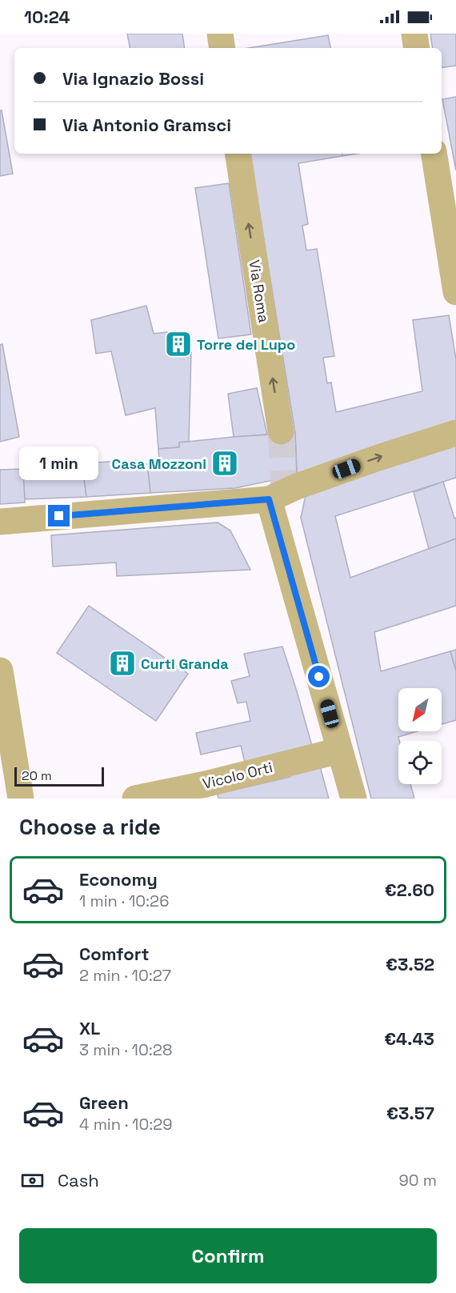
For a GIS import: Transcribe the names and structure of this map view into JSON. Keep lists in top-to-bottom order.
{
  "streets": {
    "street": ["Via Roma", "Vicolo Orti"]
  },
  "places": {
    "building": ["Torre del Lupo", "Casa Mozzoni", "Curti Granda"]
  },
  "scale_bar": "20 m",
  "north": "bottom left",
  "page": {
    "status": "10:24",
    "banner": ["Via Ignazio Bossi", "Via Antonio Gramsci"],
    "bubble": "1 min",
    "scale": "20 m",
    "heading": "Choose a ride",
    "list": [
      {
        "name": "Economy",
        "note": "1 min · 10:26",
        "value": "€2.60"
      },
      {
        "name": "Comfort",
        "note": "2 min · 10:27",
        "value": "€3.52"
      },
      {
        "name": "XL",
        "note": "3 min · 10:28",
        "value": "€4.43"
      },
      {
        "name": "Green",
        "note": "4 min · 10:29",
        "value": "€3.57"
      }
    ],
    "pay": ["Cash", "90 m"],
    "buttons": "Confirm"
  }
}
